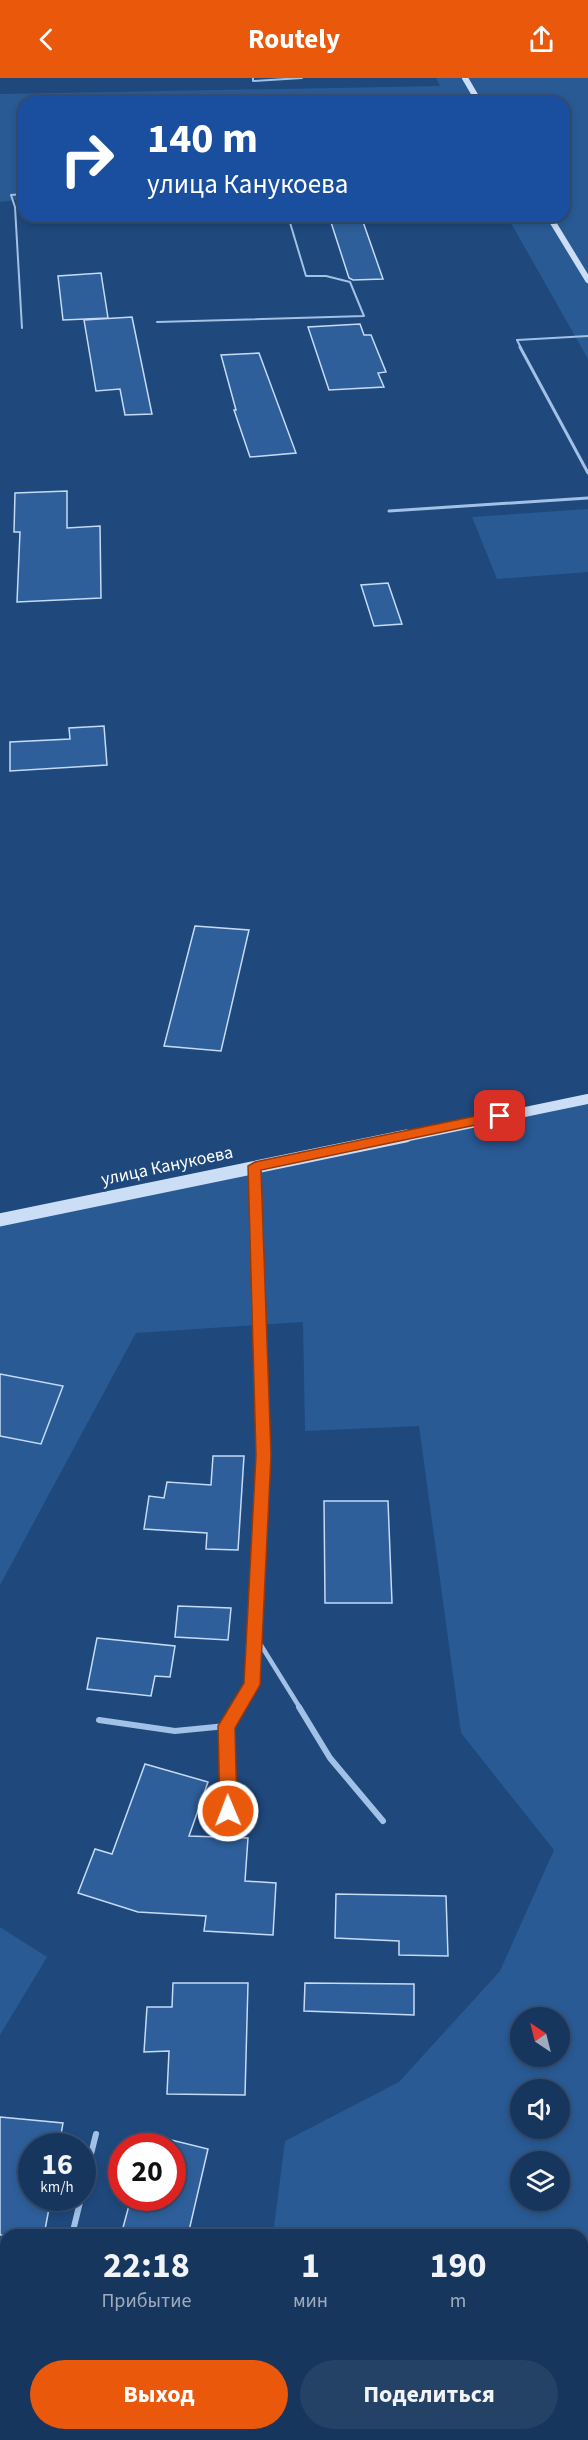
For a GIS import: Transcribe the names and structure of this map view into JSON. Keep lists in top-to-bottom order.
{
  "streets": {
    "street": ["улица Канукоева"]
  },
  "north": "top left",
  "page": {
    "header": "Routely",
    "turn": ["140 m", "улица Канукоева"],
    "speed": "16 km/h",
    "limit": "20",
    "eta": [
      "22:18",
      "Прибытие",
      "1",
      "мин",
      "190",
      "m"
    ],
    "buttons": ["Выход", "Поделиться"]
  }
}
